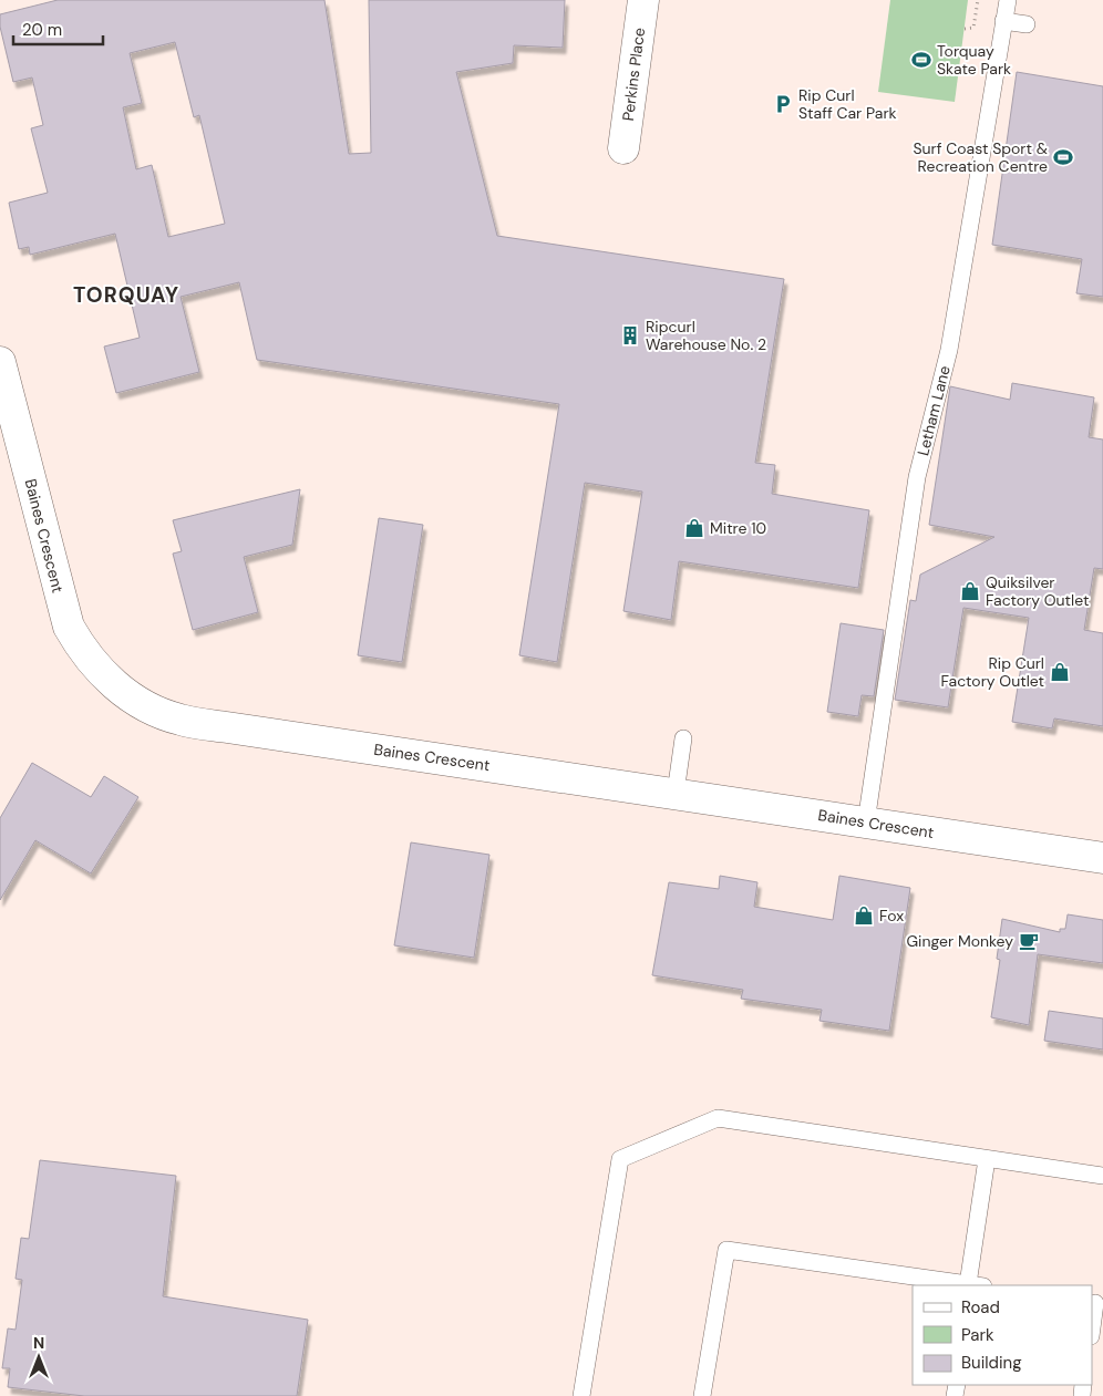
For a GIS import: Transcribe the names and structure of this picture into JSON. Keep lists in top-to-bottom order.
{
  "streets": {
    "street": ["Perkins Place", "Baines Crescent"],
    "lane": ["Letham Lane"]
  },
  "crossings": [
    ["Letham Lane", "Baines Crescent"]
  ],
  "districts": ["TORQUAY"],
  "places": {
    "sports": ["Torquay Skate Park", "Surf Coast Sport & Recreation Centre"],
    "parking": ["Rip Curl Staff Car Park"],
    "building": ["Ripcurl Warehouse No. 2"],
    "shop": [
      "Mitre 10",
      "Quiksilver Factory Outlet",
      "Rip Curl Factory Outlet",
      "Fox"
    ],
    "cafe": ["Ginger Monkey"]
  },
  "legend": ["Road", "Park", "Building"],
  "scale_bar": "20 m",
  "north": "top"
}
